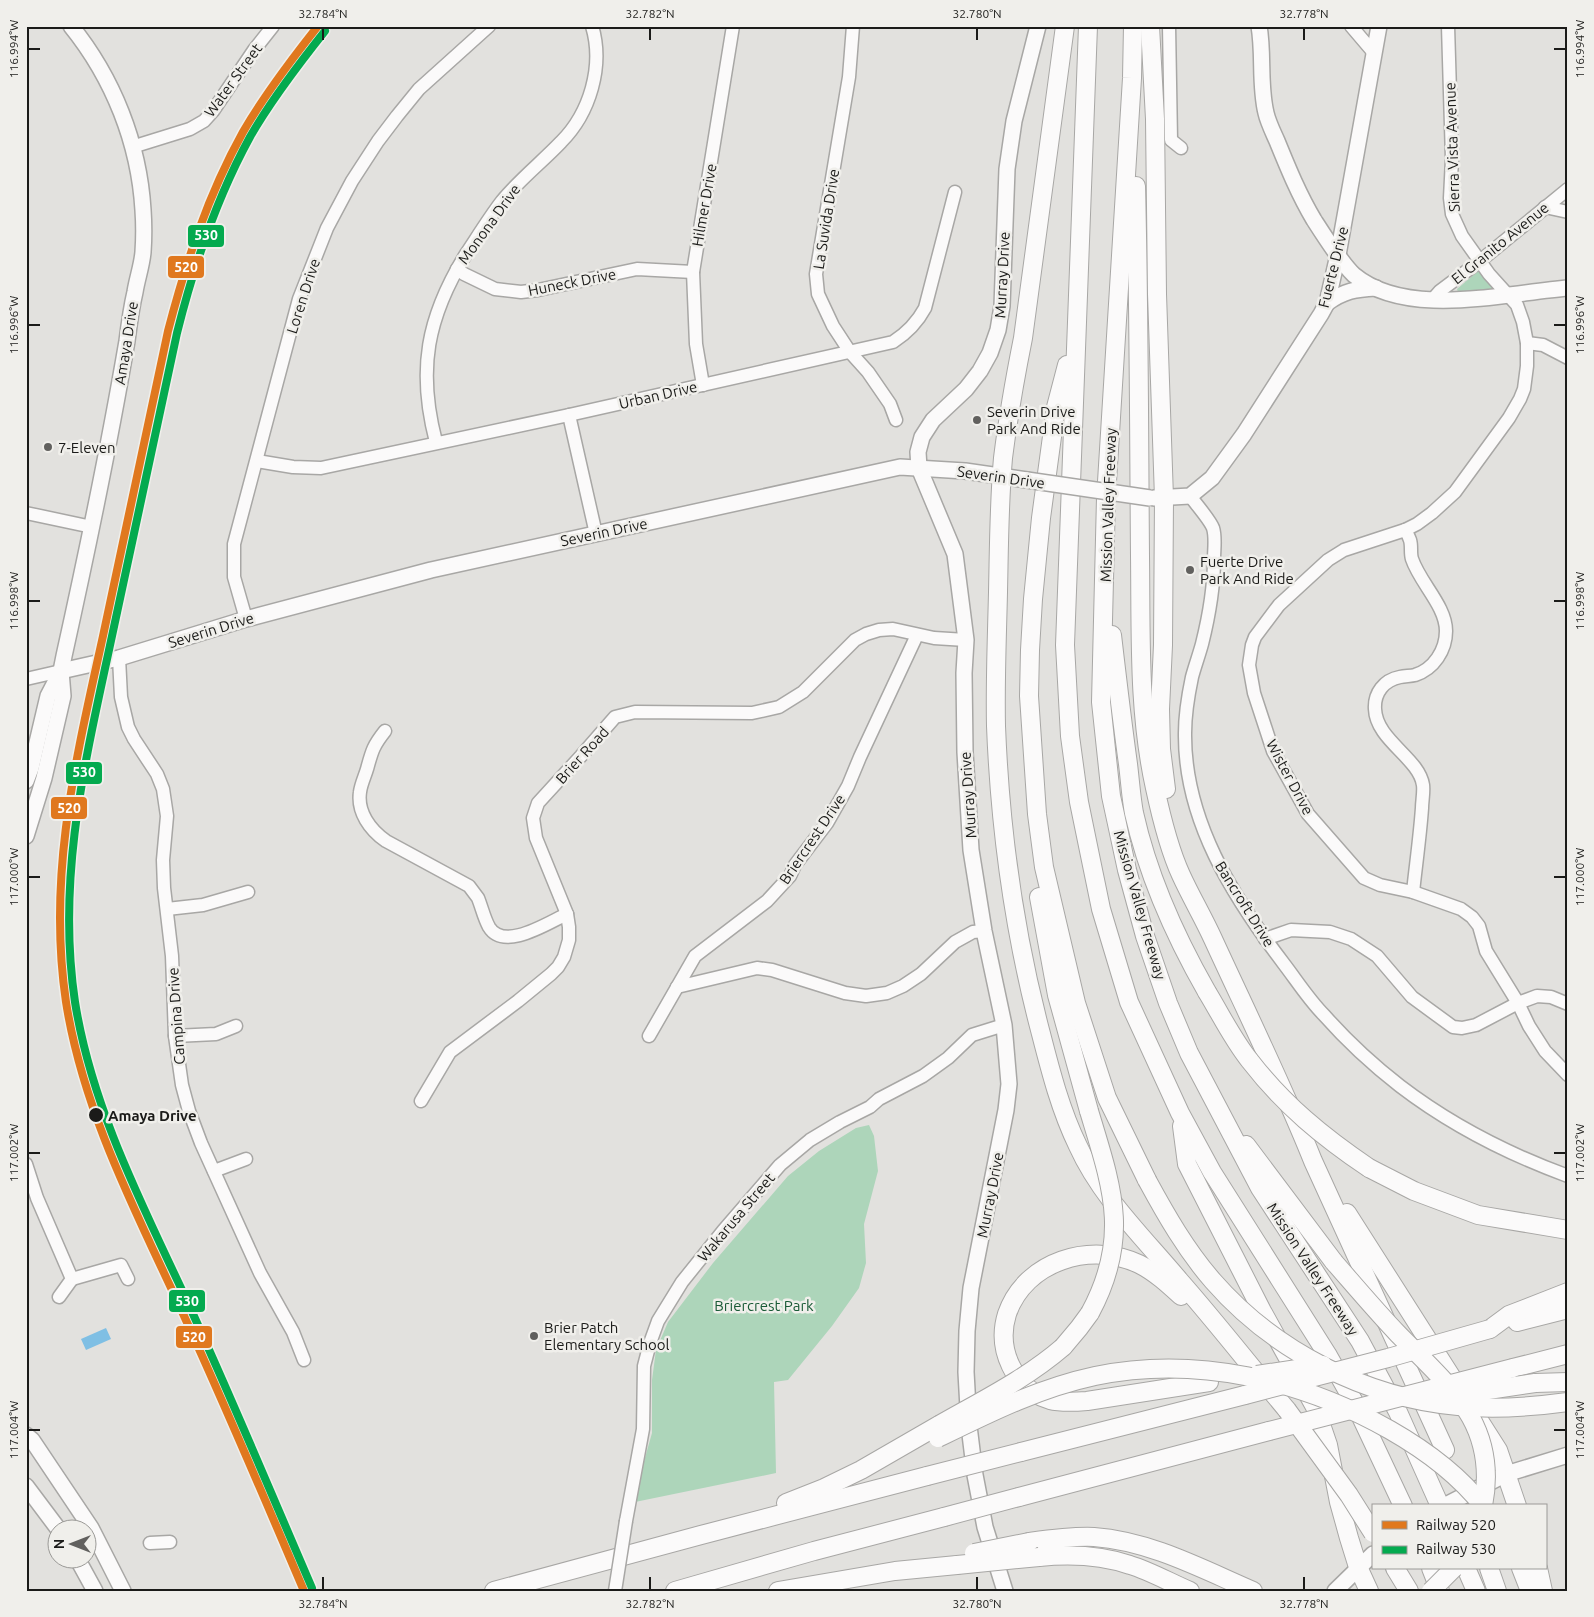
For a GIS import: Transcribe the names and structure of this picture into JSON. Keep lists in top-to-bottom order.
{
  "streets": {
    "highway": ["Mission Valley Freeway"],
    "main road": [
      "Fuerte Drive",
      "Murray Drive",
      "Amaya Drive",
      "Severin Drive"
    ],
    "street": [
      "Water Street",
      "Sierra Vista Avenue",
      "Hilmer Drive",
      "La Suvida Drive",
      "Monona Drive",
      "El Granito Avenue",
      "Huneck Drive",
      "Loren Drive",
      "Urban Drive",
      "Brier Road",
      "Wister Drive",
      "Briercrest Drive",
      "Bancroft Drive",
      "Campina Drive",
      "Wakarusa Street"
    ]
  },
  "crossings": [
    ["Water Street", "Amaya Drive"],
    ["Sierra Vista Avenue", "El Granito Avenue"],
    ["Sierra Vista Avenue", "Wister Drive"],
    ["Hilmer Drive", "Huneck Drive"],
    ["Hilmer Drive", "Urban Drive"],
    ["La Suvida Drive", "Urban Drive"],
    ["Monona Drive", "Huneck Drive"],
    ["Monona Drive", "Urban Drive"],
    ["El Granito Avenue", "Wister Drive"],
    ["Fuerte Drive", "Severin Drive"],
    ["Fuerte Drive", "Bancroft Drive"],
    ["Murray Drive", "Severin Drive"],
    ["Murray Drive", "Brier Road"],
    ["Murray Drive", "Wakarusa Street"],
    ["Loren Drive", "Urban Drive"],
    ["Loren Drive", "Severin Drive"],
    ["Amaya Drive", "Severin Drive"],
    ["Severin Drive", "Bancroft Drive"],
    ["Severin Drive", "Campina Drive"],
    ["Brier Road", "Briercrest Drive"]
  ],
  "parks": ["Briercrest Park"],
  "places": [
    "Severin Drive Park And Ride",
    "7-Eleven",
    "Fuerte Drive Park And Ride",
    "Amaya Drive",
    "Brier Patch Elementary School"
  ],
  "lines": ["rail line 520", "rail line 530"],
  "legend": ["Railway 520", "Railway 530"],
  "north": "left",
  "coordinates": [
    "32.784°N",
    "32.782°N",
    "32.780°N",
    "32.778°N",
    "116.994°W",
    "116.996°W",
    "116.998°W",
    "117.000°W",
    "117.002°W",
    "117.004°W"
  ]
}
